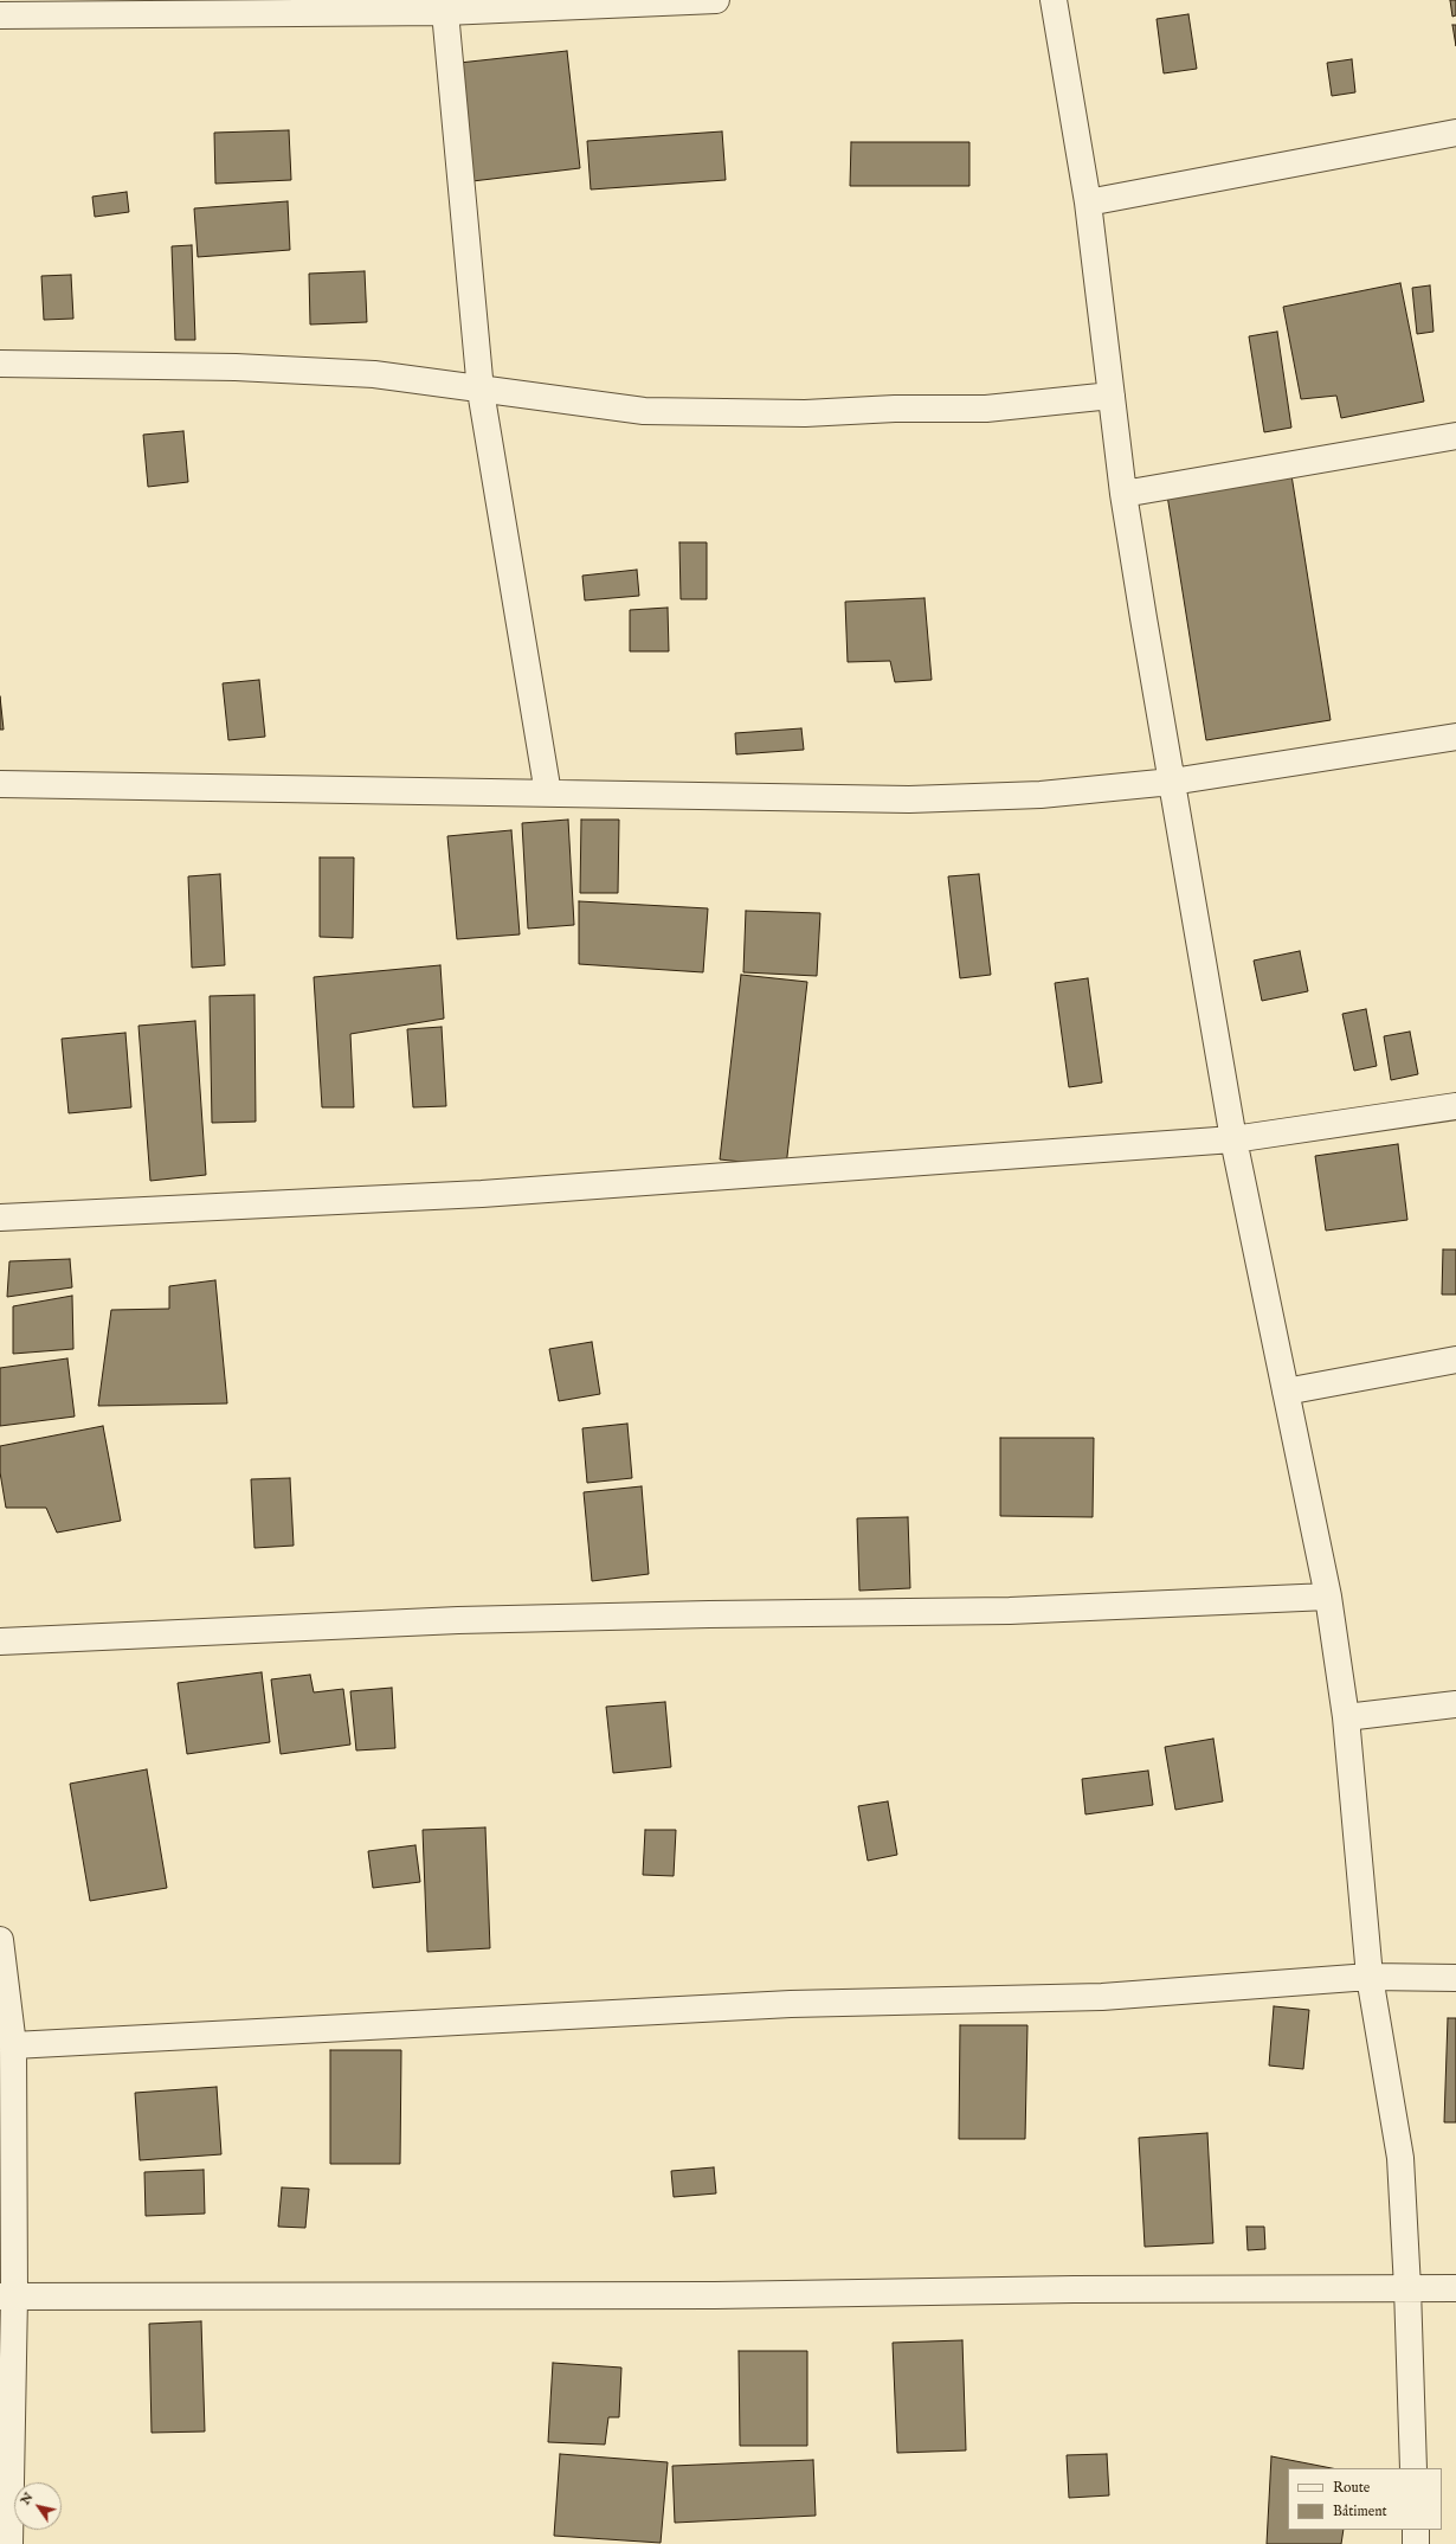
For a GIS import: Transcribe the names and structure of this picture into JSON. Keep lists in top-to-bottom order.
{
  "legend": ["Route", "Bâtiment"],
  "north": "top left"
}
